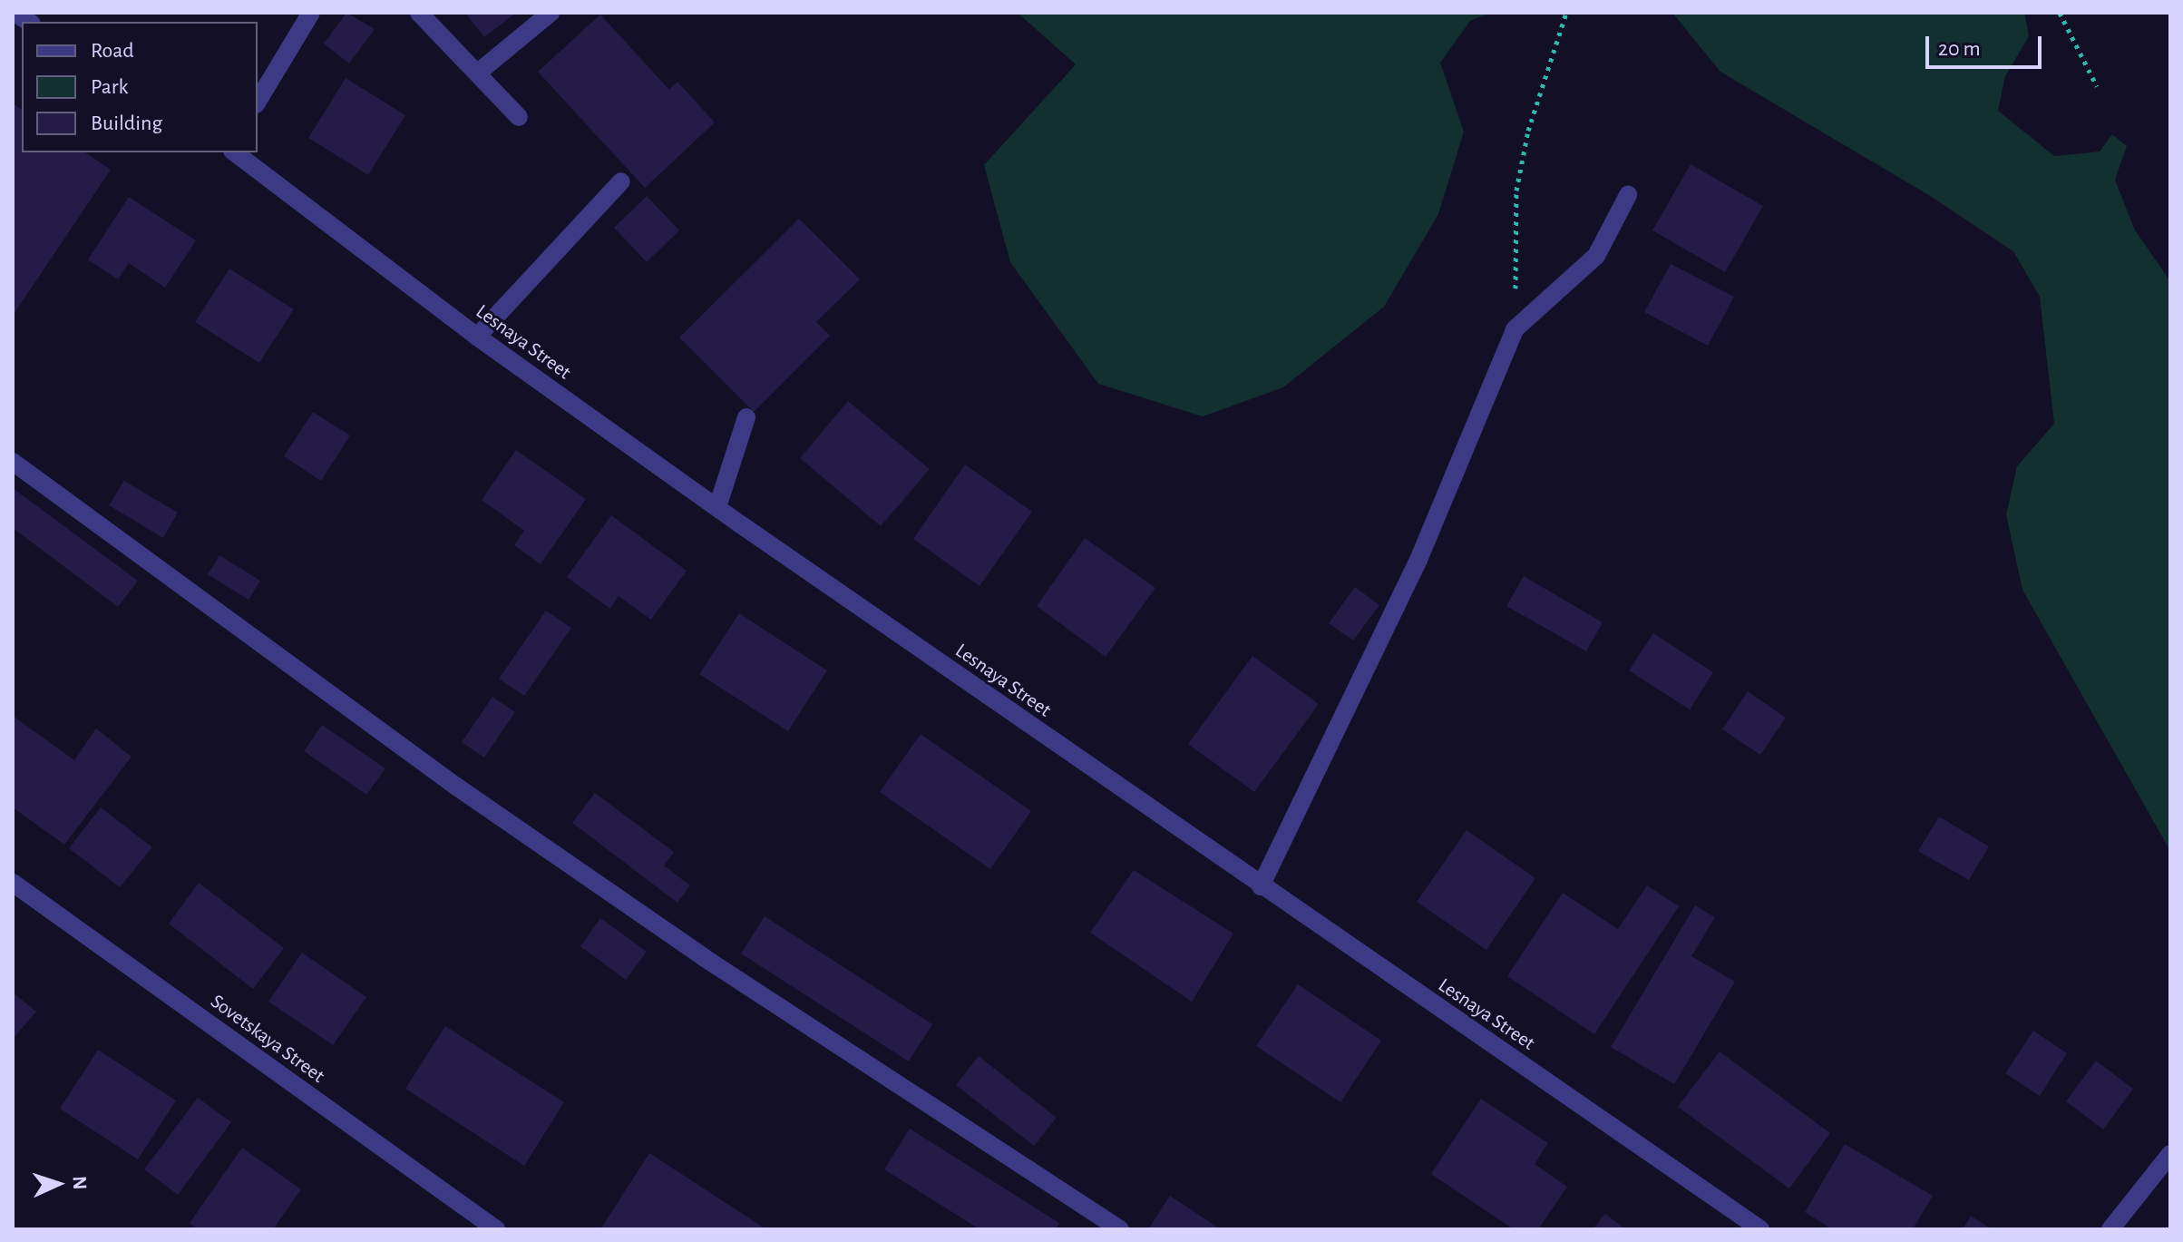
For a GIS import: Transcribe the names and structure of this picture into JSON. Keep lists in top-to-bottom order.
{
  "streets": {
    "street": ["Lesnaya Street", "Sovetskaya Street"]
  },
  "legend": ["Road", "Park", "Building"],
  "scale_bar": "20 m",
  "north": "right"
}
